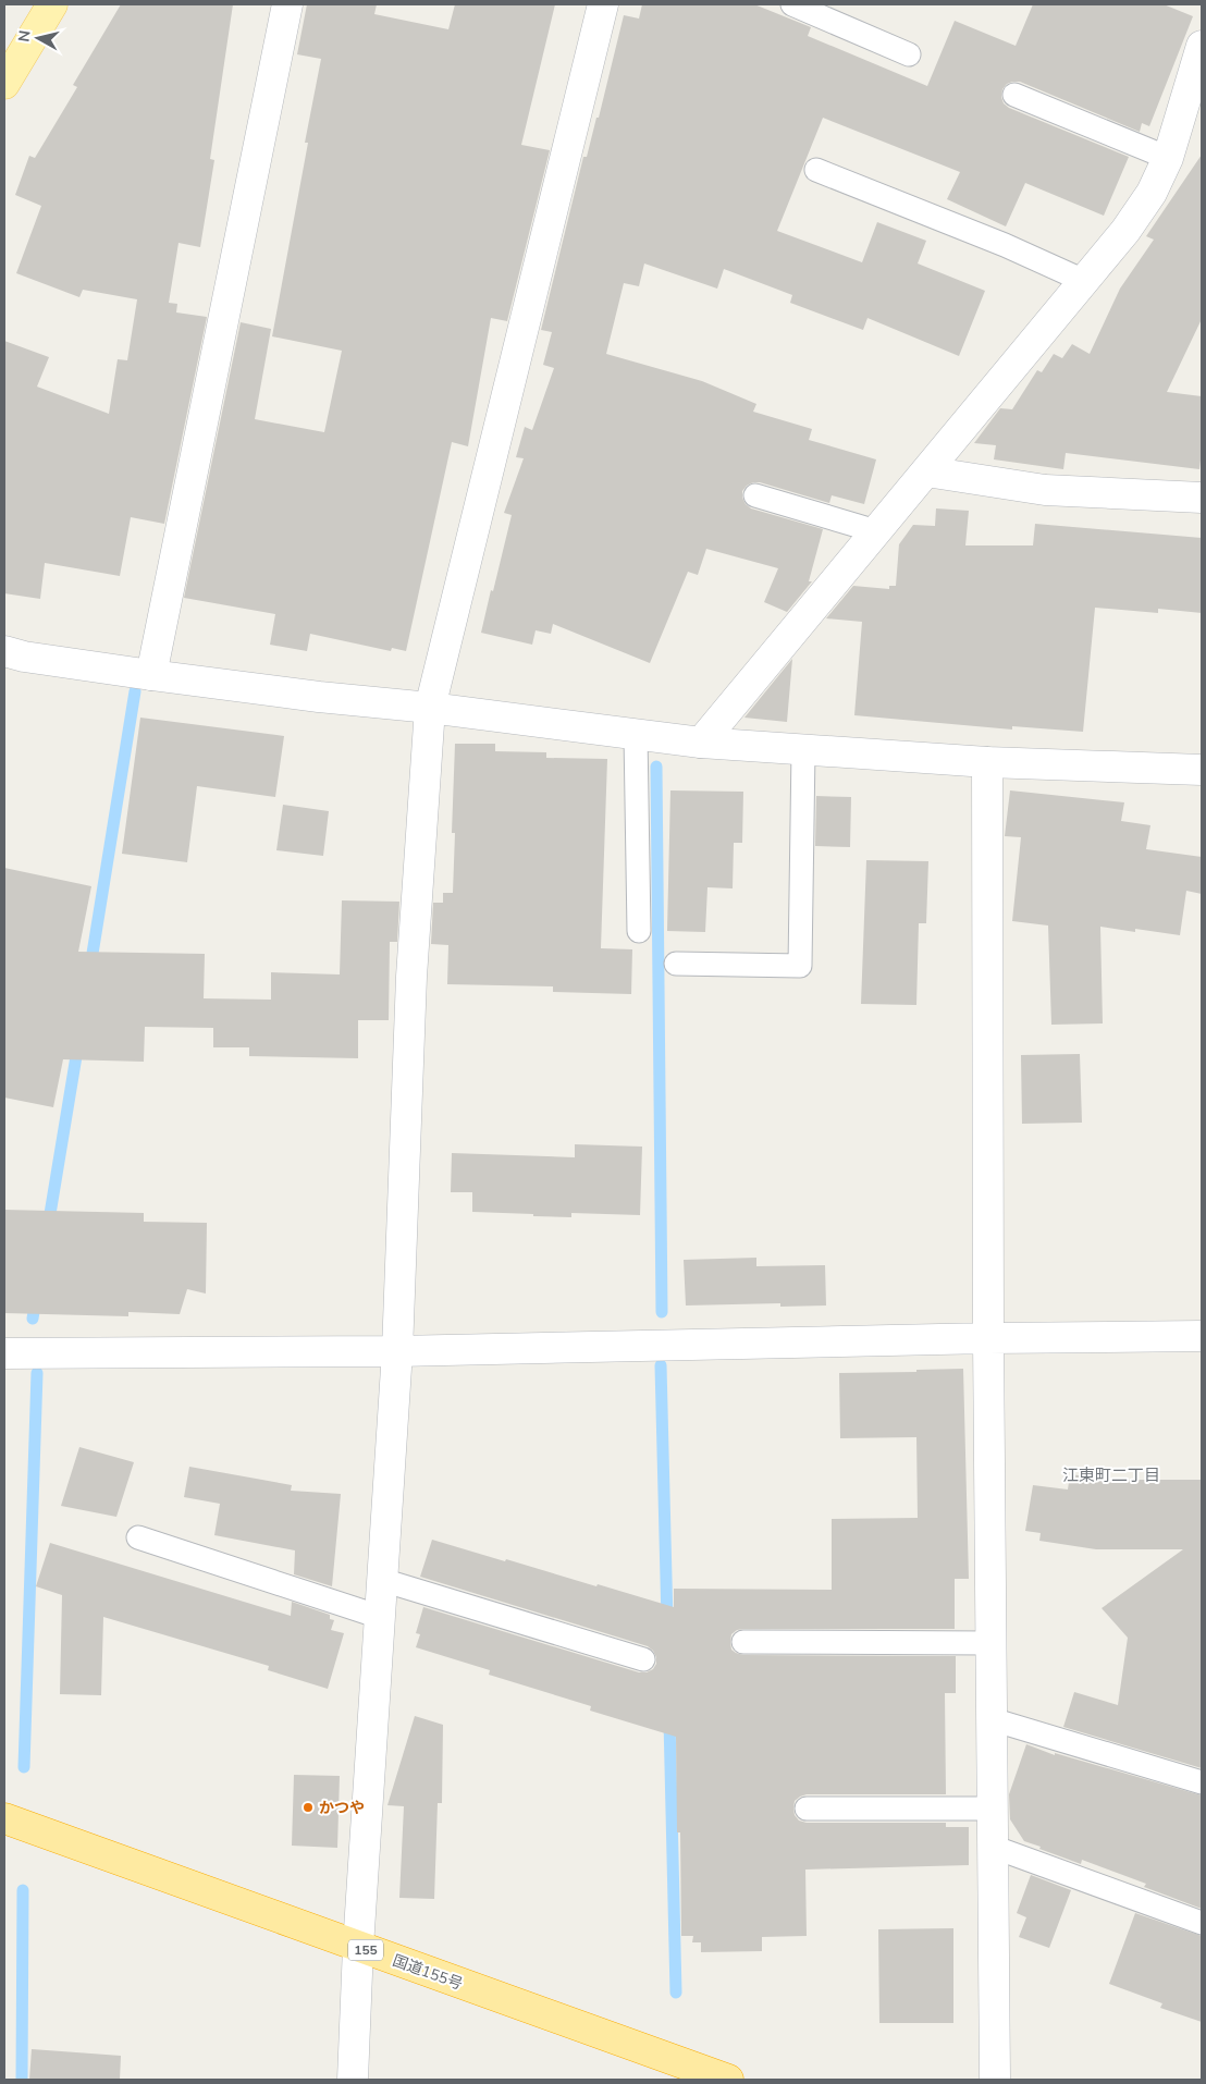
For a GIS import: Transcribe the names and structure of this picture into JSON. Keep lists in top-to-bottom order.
{
  "streets": {
    "highway": ["155", "国道155号"]
  },
  "districts": ["江東町二丁目"],
  "places": ["かつや"],
  "north": "left"
}
